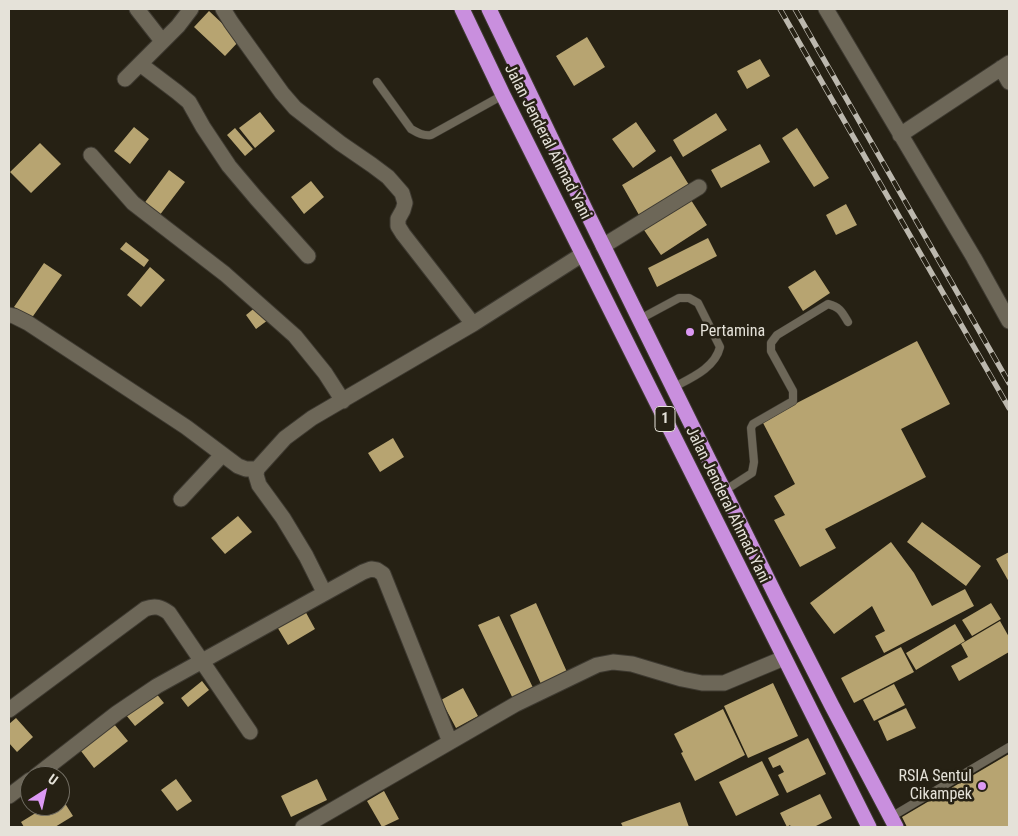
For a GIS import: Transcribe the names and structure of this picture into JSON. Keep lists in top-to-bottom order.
{
  "streets": {
    "highway": ["Jalan Jenderal Ahmad Yani", "1"]
  },
  "places": ["Pertamina", "RSIA Sentul Cikampek"],
  "north": "top right"
}
